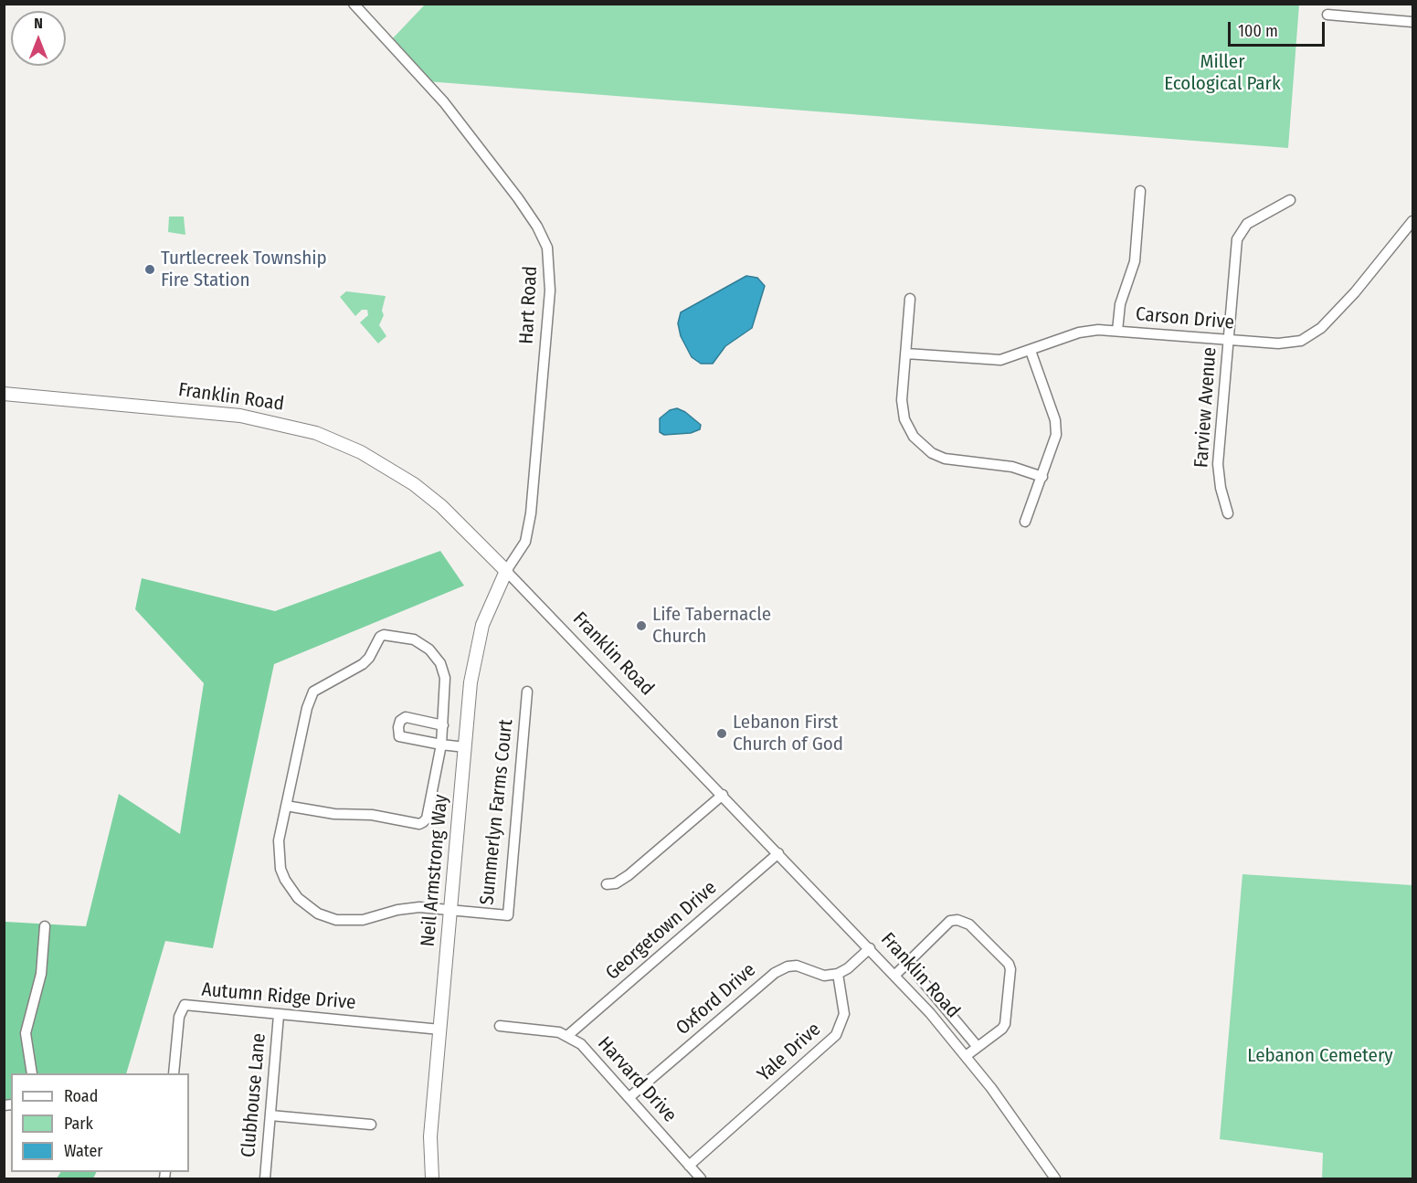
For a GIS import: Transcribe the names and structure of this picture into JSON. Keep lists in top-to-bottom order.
{
  "streets": {
    "main road": ["Franklin Road", "Neil Armstrong Way"],
    "street": [
      "Hart Road",
      "Carson Drive",
      "Farview Avenue",
      "Summerlyn Farms Court",
      "Georgetown Drive",
      "Autumn Ridge Drive",
      "Oxford Drive",
      "Yale Drive",
      "Harvard Drive",
      "Clubhouse Lane"
    ]
  },
  "crossings": [
    ["Hart Road", "Franklin Road"],
    ["Hart Road", "Neil Armstrong Way"],
    ["Carson Drive", "Farview Avenue"],
    ["Franklin Road", "Neil Armstrong Way"],
    ["Franklin Road", "Georgetown Drive"],
    ["Summerlyn Farms Court", "Neil Armstrong Way"],
    ["Neil Armstrong Way", "Autumn Ridge Drive"],
    ["Georgetown Drive", "Harvard Drive"],
    ["Autumn Ridge Drive", "Clubhouse Lane"],
    ["Oxford Drive", "Yale Drive"],
    ["Oxford Drive", "Harvard Drive"],
    ["Yale Drive", "Harvard Drive"]
  ],
  "parks": ["Miller Ecological Park", "Lebanon Cemetery"],
  "places": ["Turtlecreek Township Fire Station", "Life Tabernacle Church", "Lebanon First Church of God"],
  "legend": ["Road", "Park", "Water"],
  "scale_bar": "100 m",
  "north": "top"
}
